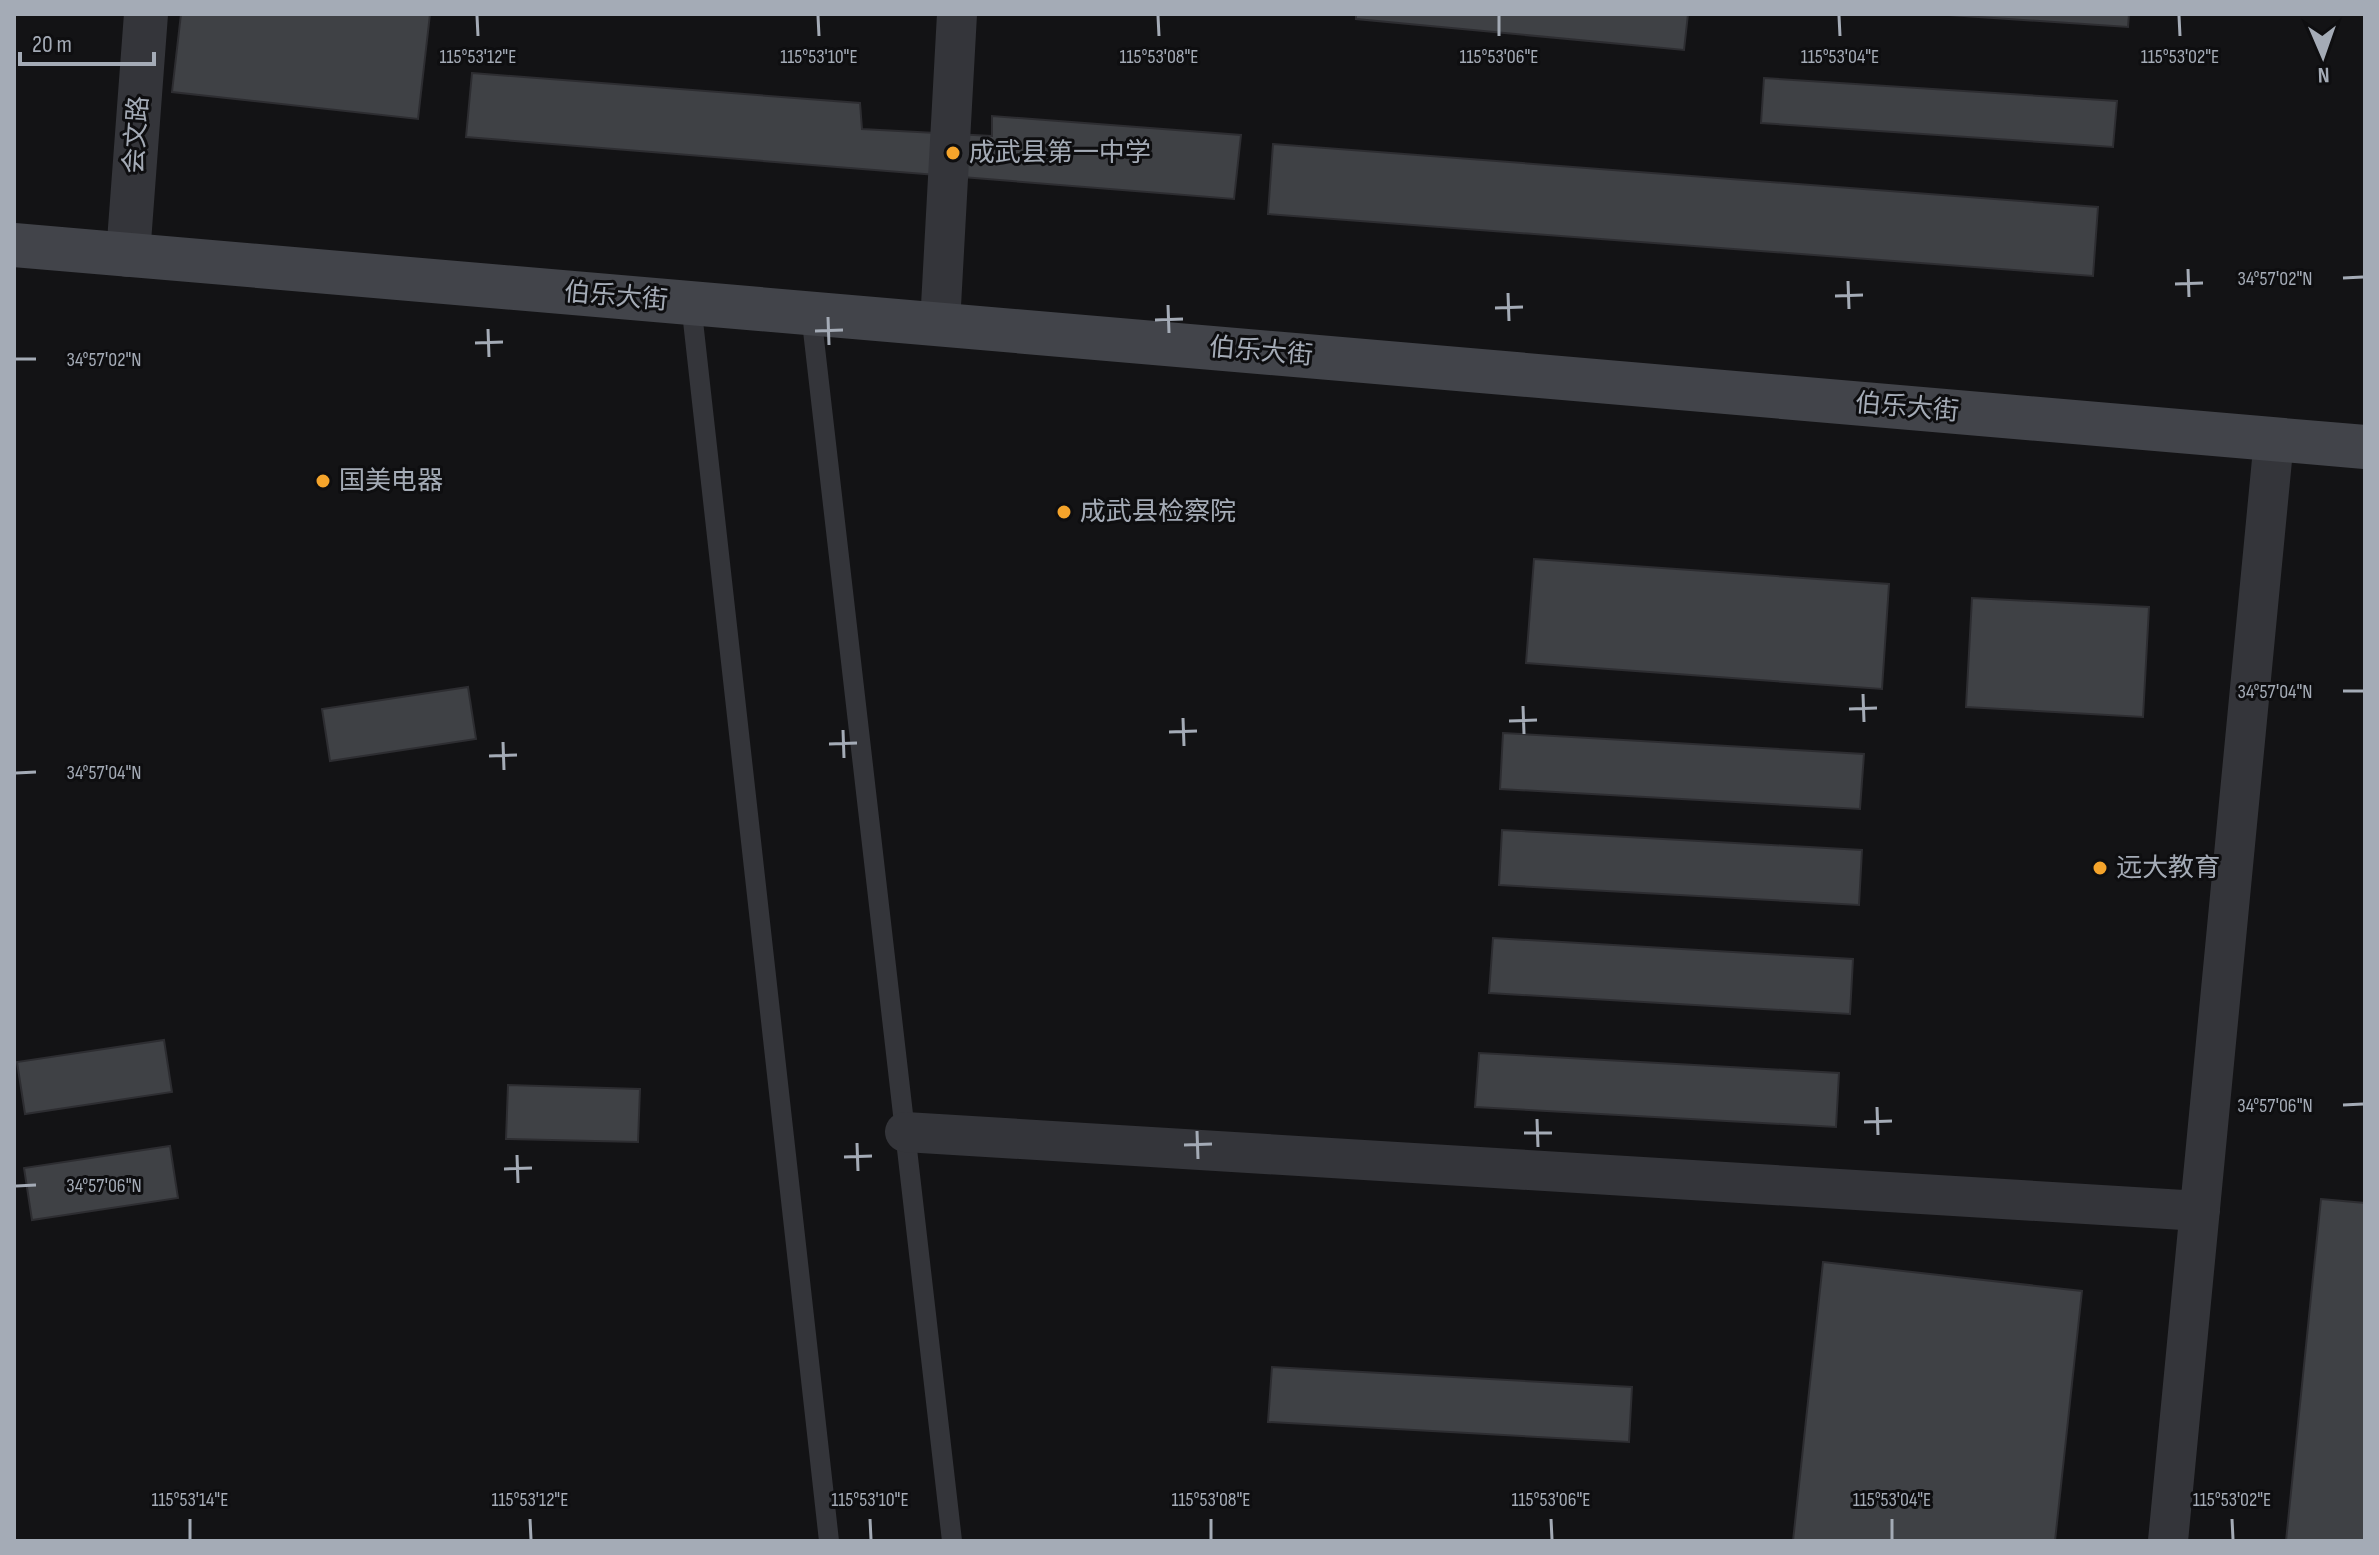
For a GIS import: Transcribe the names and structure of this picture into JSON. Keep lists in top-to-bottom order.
{
  "streets": {
    "main road": ["伯乐大街"],
    "street": ["会文路"]
  },
  "crossings": [
    ["会文路", "伯乐大街"]
  ],
  "places": [
    "成武县第一中学",
    "国美电器",
    "成武县检察院",
    "远大教育"
  ],
  "scale_bar": "20 m",
  "north": "bottom",
  "coordinates": [
    "115°53'12\"E",
    "115°53'10\"E",
    "115°53'08\"E",
    "115°53'06\"E",
    "115°53'04\"E",
    "115°53'02\"E",
    "34°57'02\"N",
    "34°57'04\"N",
    "34°57'06\"N",
    "115°53'14\"E"
  ]
}
